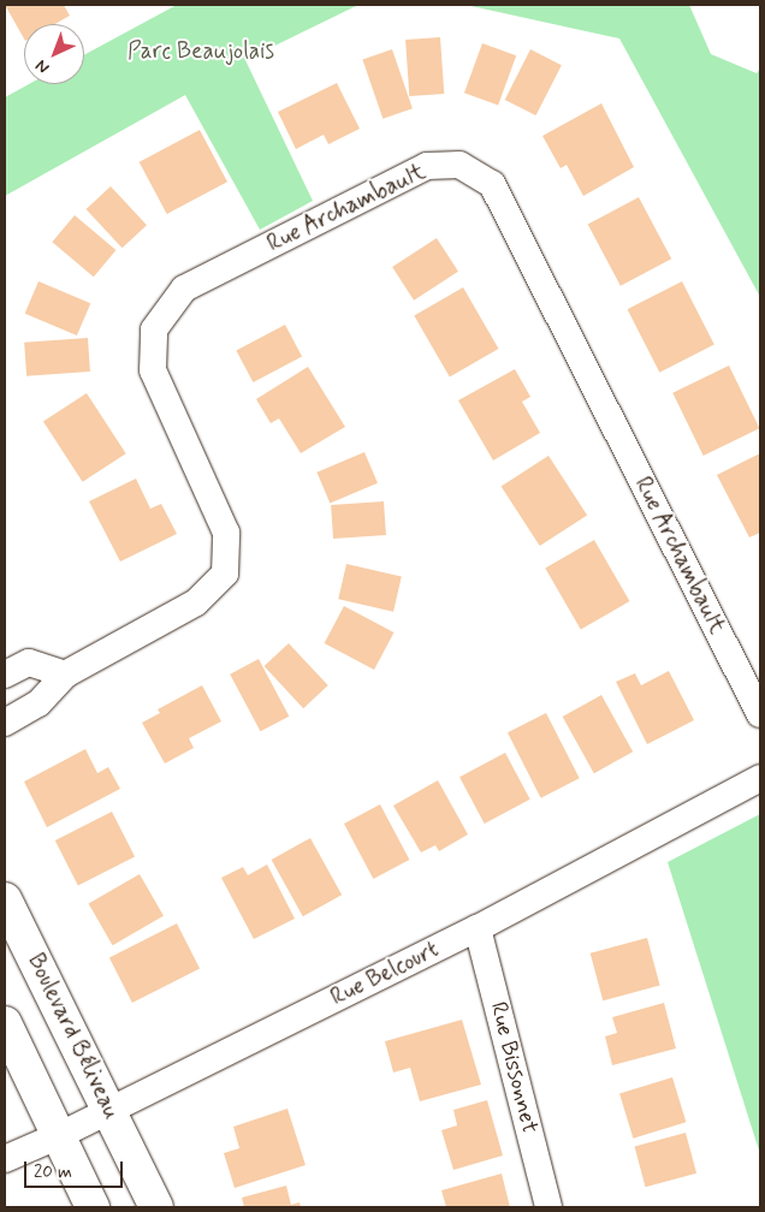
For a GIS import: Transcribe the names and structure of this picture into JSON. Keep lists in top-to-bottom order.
{
  "streets": {
    "street": [
      "Rue Archambault",
      "Rue Belcourt",
      "Boulevard Béliveau",
      "Rue Bissonnet"
    ]
  },
  "crossings": [
    ["Rue Belcourt", "Boulevard Béliveau"],
    ["Rue Belcourt", "Rue Bissonnet"]
  ],
  "parks": ["Parc Beaujolais"],
  "scale_bar": "20 m",
  "north": "bottom left"
}
